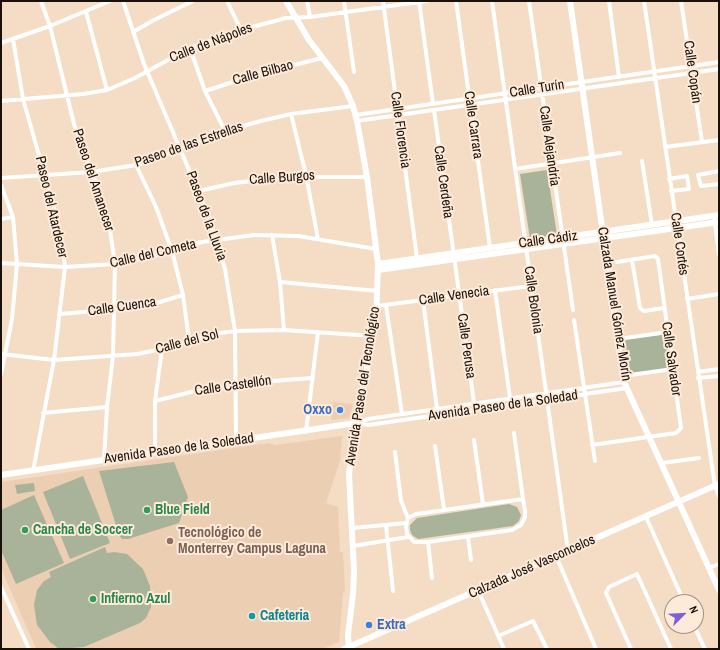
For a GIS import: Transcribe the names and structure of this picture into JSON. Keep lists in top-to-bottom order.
{
  "streets": {
    "street": [
      "Calle de Nápoles",
      "Calle Copán",
      "Calle Bilbao",
      "Calle Turín",
      "Calle Carrara",
      "Calle Florencia",
      "Paseo de las Estrellas",
      "Calle Alejandría",
      "Calle Burgos",
      "Paseo del Amanecer",
      "Calle Cerdeña",
      "Paseo del Atardecer",
      "Paseo de la Lluvia",
      "Calle Cádiz",
      "Calle Cortés",
      "Calle del Cometa",
      "Calle Venecia",
      "Calle Bolonia",
      "Calzada Manuel Gómez Morín",
      "Calle Cuenca",
      "Calle del Sol",
      "Calle Perusa",
      "Calle Salvador",
      "Calle Castellón",
      "Avenida Paseo del Tecnológico",
      "Avenida Paseo de la Soledad",
      "Calzada José Vasconcelos"
    ]
  },
  "crossings": [
    ["Calle de Nápoles", "Calle Florencia"],
    ["Calle de Nápoles", "Paseo del Amanecer"],
    ["Calle de Nápoles", "Paseo del Atardecer"],
    ["Calle de Nápoles", "Paseo de la Lluvia"],
    ["Calle de Nápoles", "Avenida Paseo del Tecnológico"],
    ["Calle Copán", "Calle Turín"],
    ["Calle Bilbao", "Avenida Paseo del Tecnológico"],
    ["Calle Turín", "Calle Carrara"],
    ["Calle Turín", "Calle Florencia"],
    ["Calle Turín", "Calle Alejandría"],
    ["Calle Turín", "Calle Cerdeña"],
    ["Calle Turín", "Calle Cortés"],
    ["Calle Turín", "Calle Bolonia"],
    ["Calle Turín", "Calzada Manuel Gómez Morín"],
    ["Calle Turín", "Avenida Paseo del Tecnológico"],
    ["Calle Carrara", "Calle Cádiz"],
    ["Calle Florencia", "Calle Cádiz"],
    ["Paseo de las Estrellas", "Paseo del Amanecer"],
    ["Paseo de las Estrellas", "Paseo del Atardecer"],
    ["Paseo de las Estrellas", "Paseo de la Lluvia"],
    ["Paseo de las Estrellas", "Avenida Paseo del Tecnológico"],
    ["Calle Alejandría", "Calle Cádiz"],
    ["Calle Burgos", "Paseo de la Lluvia"],
    ["Calle Burgos", "Avenida Paseo del Tecnológico"],
    ["Paseo del Amanecer", "Calle del Cometa"],
    ["Paseo del Amanecer", "Calle Cuenca"],
    ["Paseo del Amanecer", "Calle del Sol"],
    ["Paseo del Amanecer", "Avenida Paseo de la Soledad"],
    ["Calle Cerdeña", "Calle Cádiz"],
    ["Calle Cerdeña", "Calle Perusa"],
    ["Paseo del Atardecer", "Calle del Cometa"],
    ["Paseo del Atardecer", "Calle Cuenca"],
    ["Paseo del Atardecer", "Calle del Sol"],
    ["Paseo del Atardecer", "Avenida Paseo de la Soledad"],
    ["Paseo de la Lluvia", "Calle del Cometa"],
    ["Paseo de la Lluvia", "Calle del Sol"],
    ["Paseo de la Lluvia", "Calle Castellón"],
    ["Paseo de la Lluvia", "Avenida Paseo de la Soledad"],
    ["Calle Cádiz", "Calle Cortés"],
    ["Calle Cádiz", "Calle Bolonia"],
    ["Calle Cádiz", "Calzada Manuel Gómez Morín"],
    ["Calle Cádiz", "Calle Perusa"],
    ["Calle Cádiz", "Avenida Paseo del Tecnológico"],
    ["Calle Cortés", "Calzada José Vasconcelos"],
    ["Calle del Cometa", "Avenida Paseo del Tecnológico"],
    ["Calle Venecia", "Calle Bolonia"],
    ["Calle Venecia", "Calle Perusa"],
    ["Calle Venecia", "Avenida Paseo del Tecnológico"],
    ["Calle Bolonia", "Avenida Paseo de la Soledad"],
    ["Calle Bolonia", "Calzada José Vasconcelos"],
    ["Calzada Manuel Gómez Morín", "Calle Salvador"],
    ["Calzada Manuel Gómez Morín", "Avenida Paseo de la Soledad"],
    ["Calzada Manuel Gómez Morín", "Calzada José Vasconcelos"],
    ["Calle del Sol", "Avenida Paseo del Tecnológico"],
    ["Calle Perusa", "Avenida Paseo de la Soledad"],
    ["Avenida Paseo del Tecnológico", "Avenida Paseo de la Soledad"],
    ["Avenida Paseo del Tecnológico", "Calzada José Vasconcelos"]
  ],
  "places": [
    "Oxxo",
    "Blue Field",
    "Cancha de Soccer",
    "Tecnológico de Monterrey Campus Laguna",
    "Infierno Azul",
    "Cafeteria",
    "Extra"
  ],
  "north": "top right"
}
